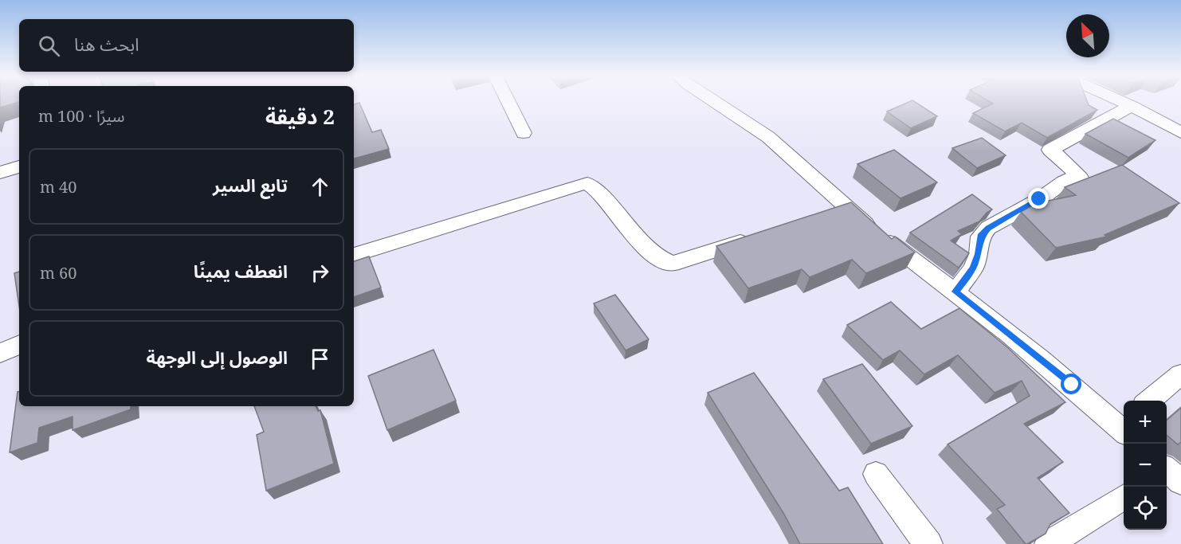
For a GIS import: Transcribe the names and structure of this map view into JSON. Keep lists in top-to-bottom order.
{
  "north": "top left",
  "page": {
    "search": "ابحث هنا",
    "heading": ["2 دقيقة", "سيرًا · 100 m"],
    "list": [
      ["تابع السير", "40 m"],
      ["انعطف يمينًا", "60 m"],
      "الوصول إلى الوجهة"
    ],
    "map_buttons": ["+", "−"]
  }
}
